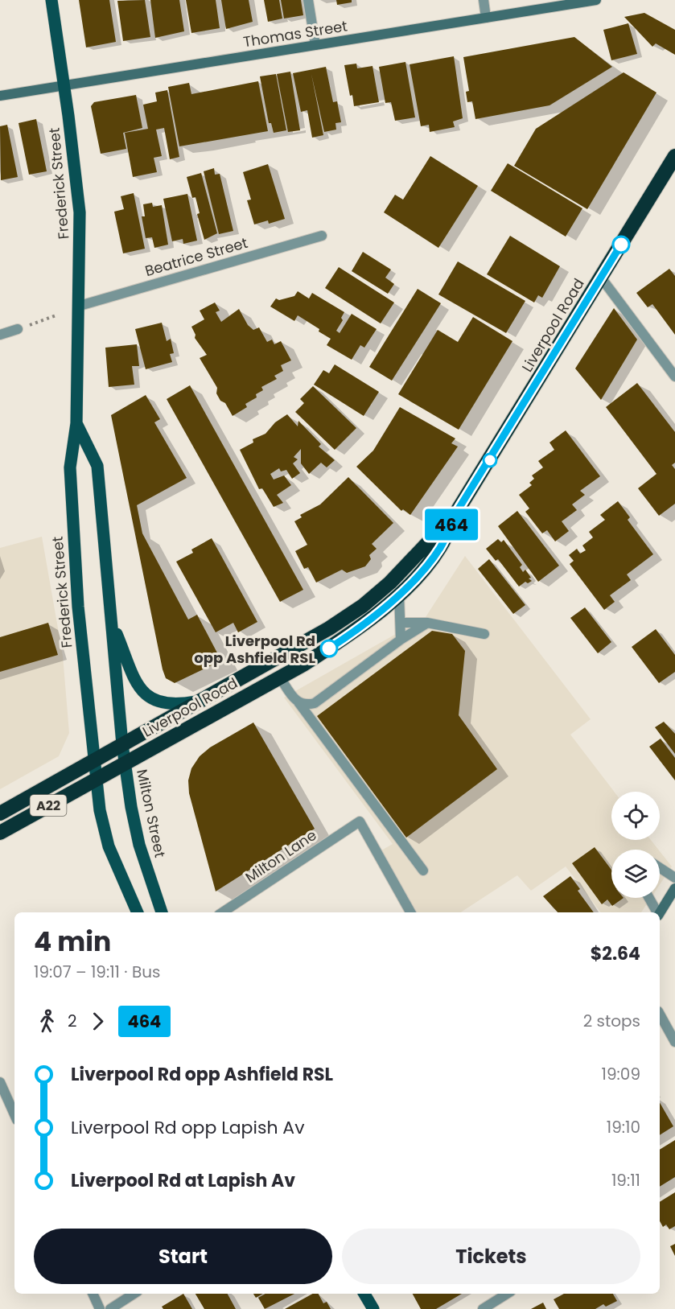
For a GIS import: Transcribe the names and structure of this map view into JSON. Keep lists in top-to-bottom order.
{
  "streets": {
    "highway": ["Liverpool Road", "A22"],
    "main road": ["Thomas Street", "Frederick Street", "Milton Street"],
    "street": ["Beatrice Street", "Milton Lane"]
  },
  "crossings": [
    ["Thomas Street", "Frederick Street"],
    ["Frederick Street", "Beatrice Street"],
    ["Frederick Street", "Liverpool Road"],
    ["Frederick Street", "Milton Street"],
    ["Liverpool Road", "Milton Street"]
  ],
  "places": ["Liverpool Rd opp Ashfield RSL"],
  "lines": ["bus line 464"],
  "page": {
    "on_map": "464",
    "heading": ["4 min", "19:07 – 19:11 · Bus", "$2.64"],
    "legs": ["2", "464", "2 stops"],
    "list": [
      {
        "name": "Liverpool Rd opp Ashfield RSL",
        "value": "19:09"
      },
      {
        "name": "Liverpool Rd opp Lapish Av",
        "value": "19:10"
      },
      {
        "name": "Liverpool Rd at Lapish Av",
        "value": "19:11"
      }
    ],
    "buttons": ["Start", "Tickets"]
  }
}
